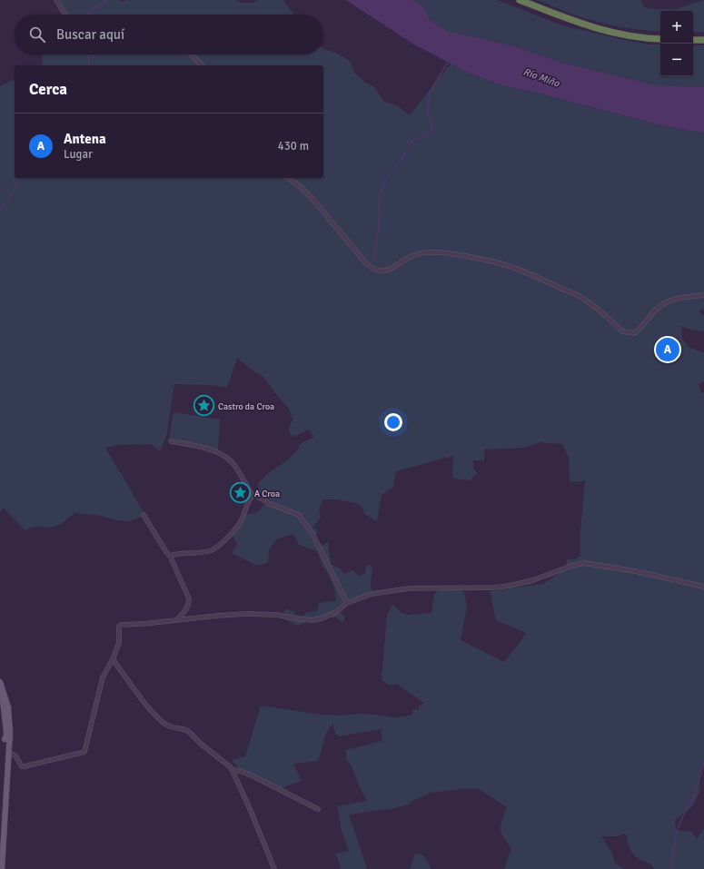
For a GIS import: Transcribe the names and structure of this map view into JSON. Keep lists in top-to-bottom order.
{
  "water": ["Río Miño"],
  "places": {
    "place": ["Castro da Croa", "A Croa"]
  },
  "page": {
    "map_buttons": ["+", "−"],
    "search": "Buscar aquí",
    "heading": "Cerca",
    "list": [
      {
        "mark": "A",
        "name": "Antena",
        "note": "Lugar",
        "value": "430 m"
      }
    ],
    "pins": "A"
  }
}
